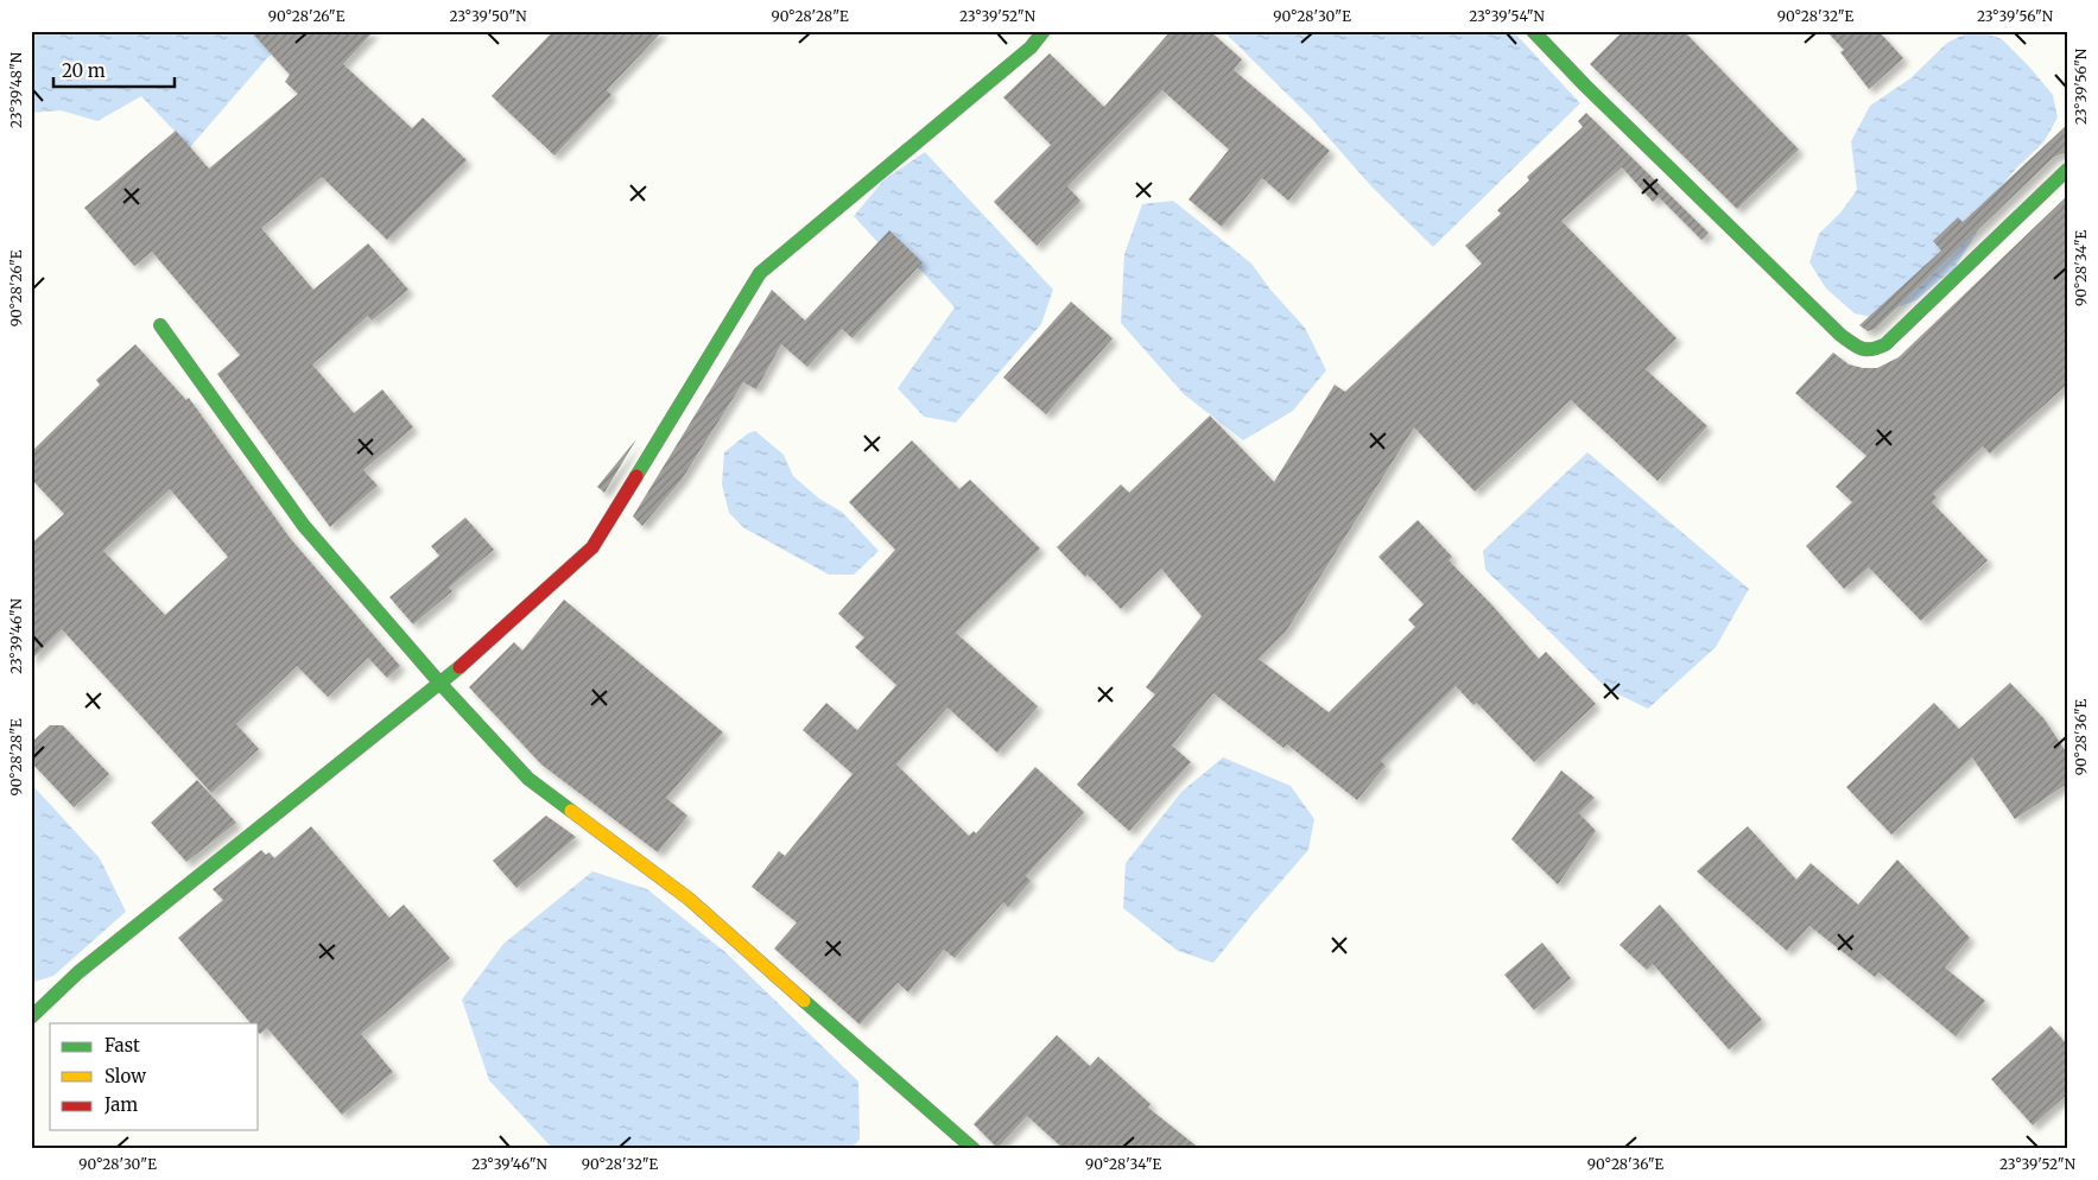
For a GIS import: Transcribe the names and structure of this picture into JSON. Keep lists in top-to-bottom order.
{
  "legend": ["Fast", "Slow", "Jam"],
  "scale_bar": "20 m",
  "coordinates": [
    "90°28'26\"E",
    "23°39'50\"N",
    "90°28'28\"E",
    "23°39'52\"N",
    "90°28'30\"E",
    "23°39'54\"N",
    "90°28'32\"E",
    "23°39'56\"N",
    "23°39'48\"N",
    "90°28'34\"E",
    "23°39'46\"N",
    "90°28'36\"E"
  ]
}
